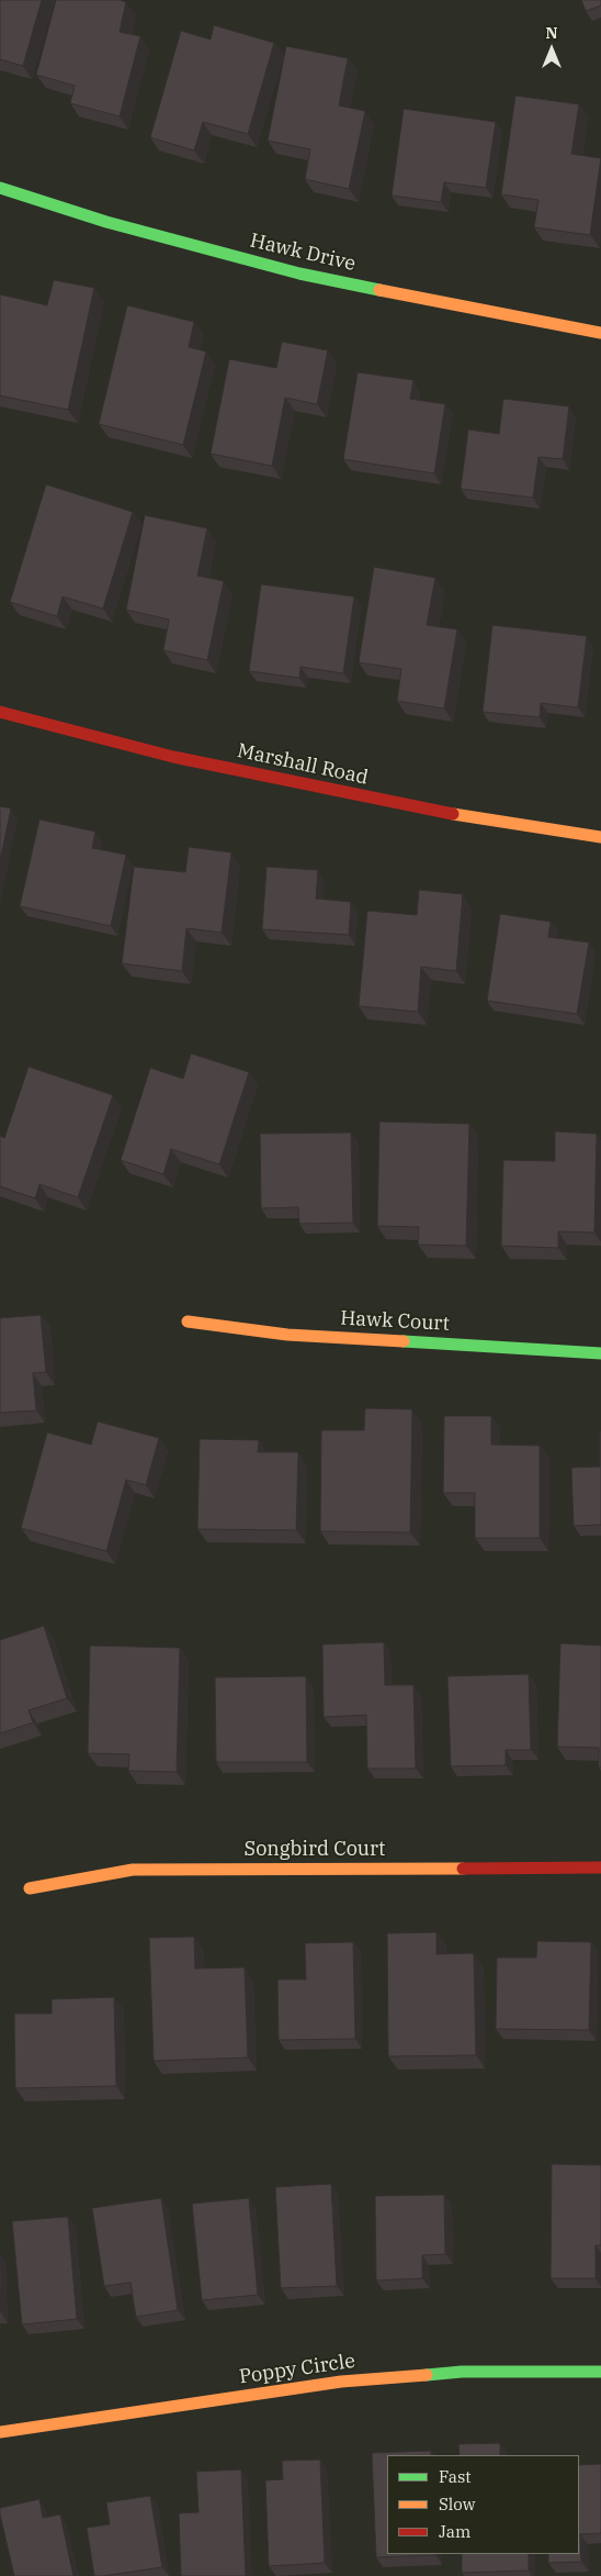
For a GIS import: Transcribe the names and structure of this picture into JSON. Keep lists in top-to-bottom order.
{
  "streets": {
    "street": [
      "Hawk Drive",
      "Marshall Road",
      "Hawk Court",
      "Songbird Court",
      "Poppy Circle"
    ]
  },
  "legend": ["Fast", "Slow", "Jam"],
  "north": "top"
}
